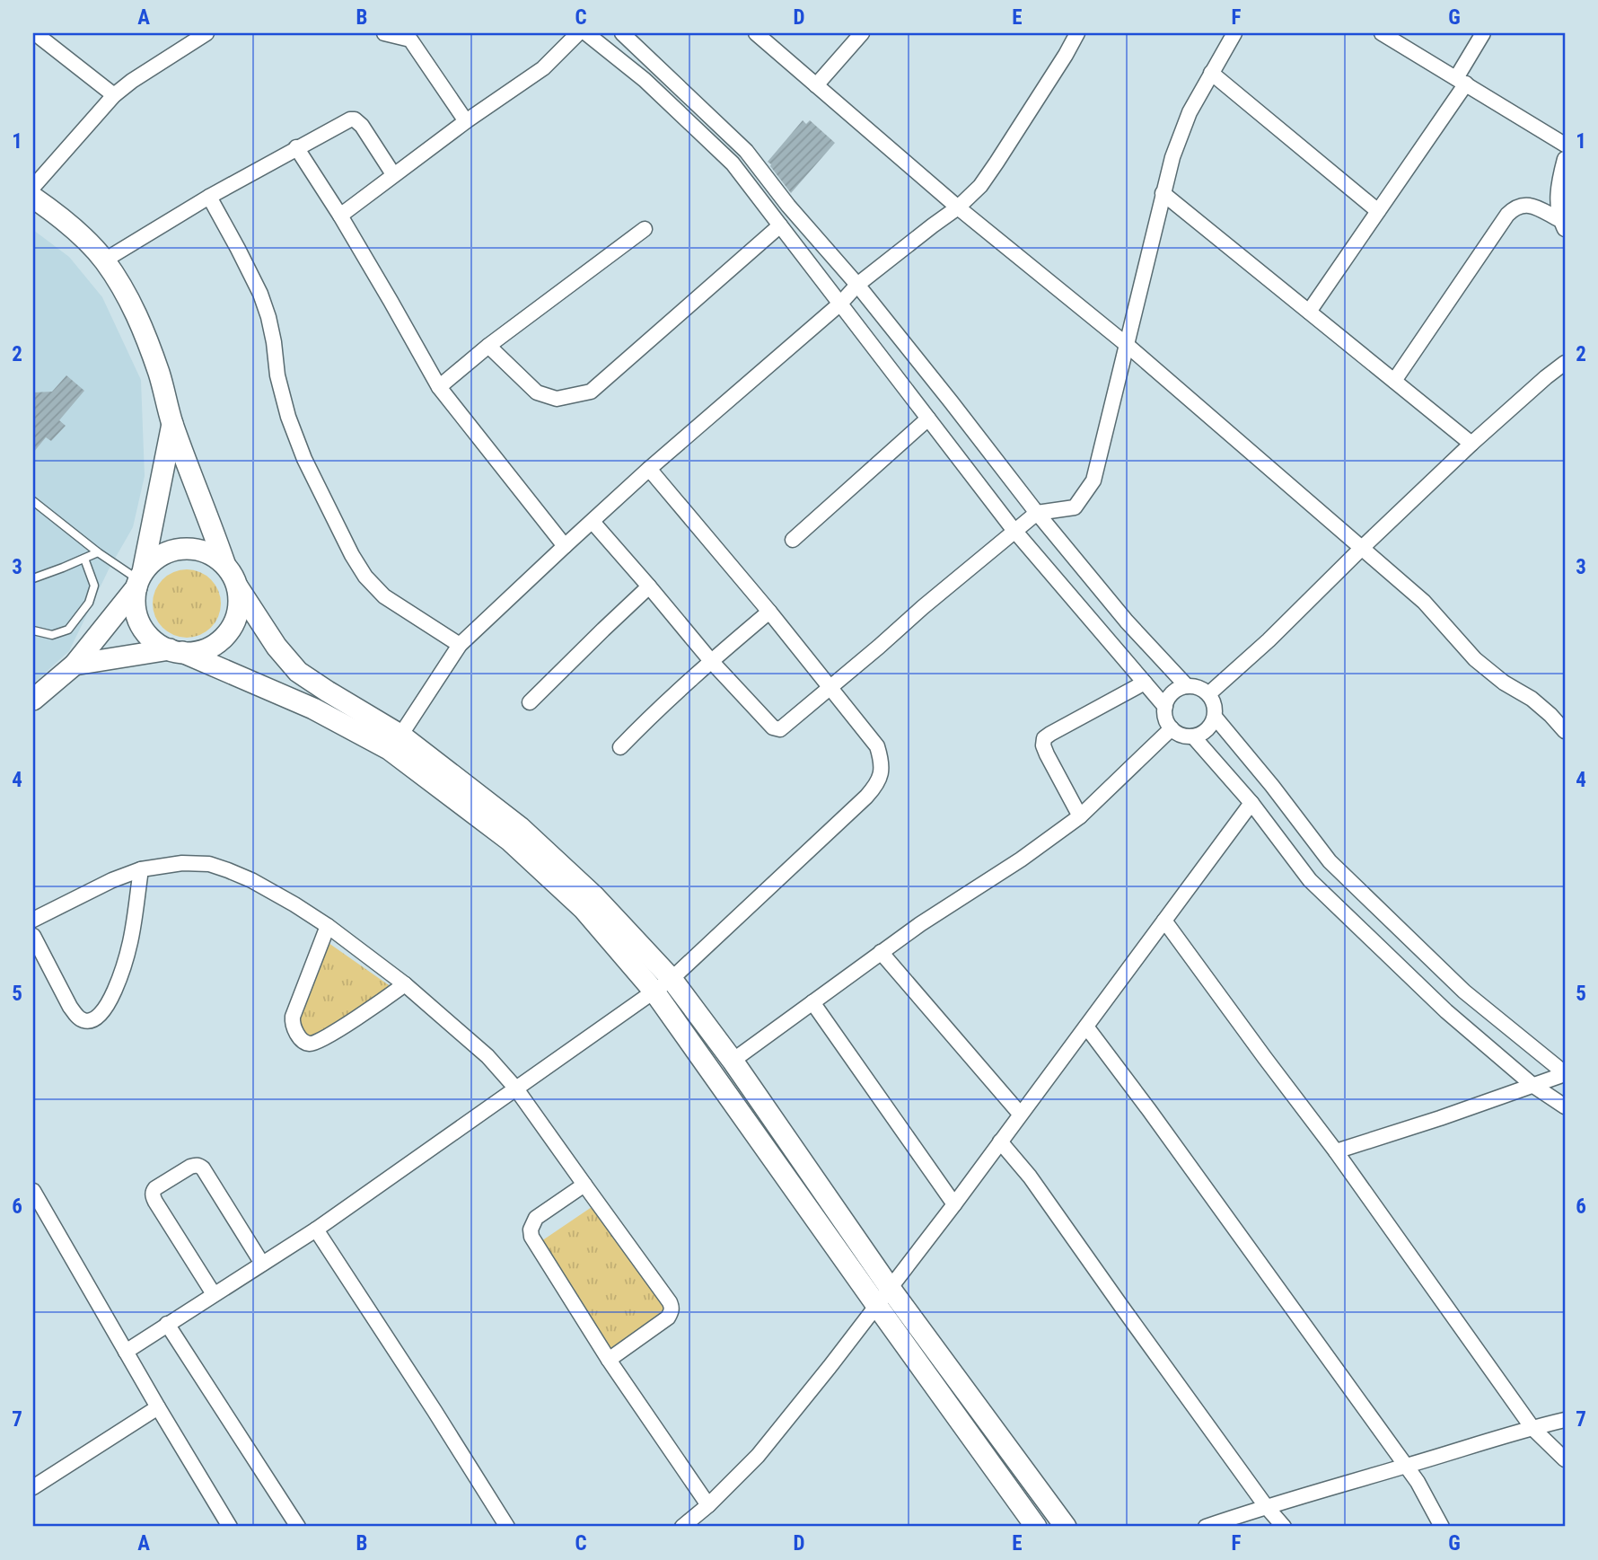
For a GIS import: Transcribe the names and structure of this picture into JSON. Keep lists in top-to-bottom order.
{
  "grid": {
    "columns": [
      "A",
      "B",
      "C",
      "D",
      "E",
      "F",
      "G"
    ],
    "rows": [
      "1",
      "2",
      "3",
      "4",
      "5",
      "6",
      "7"
    ]
  }
}
